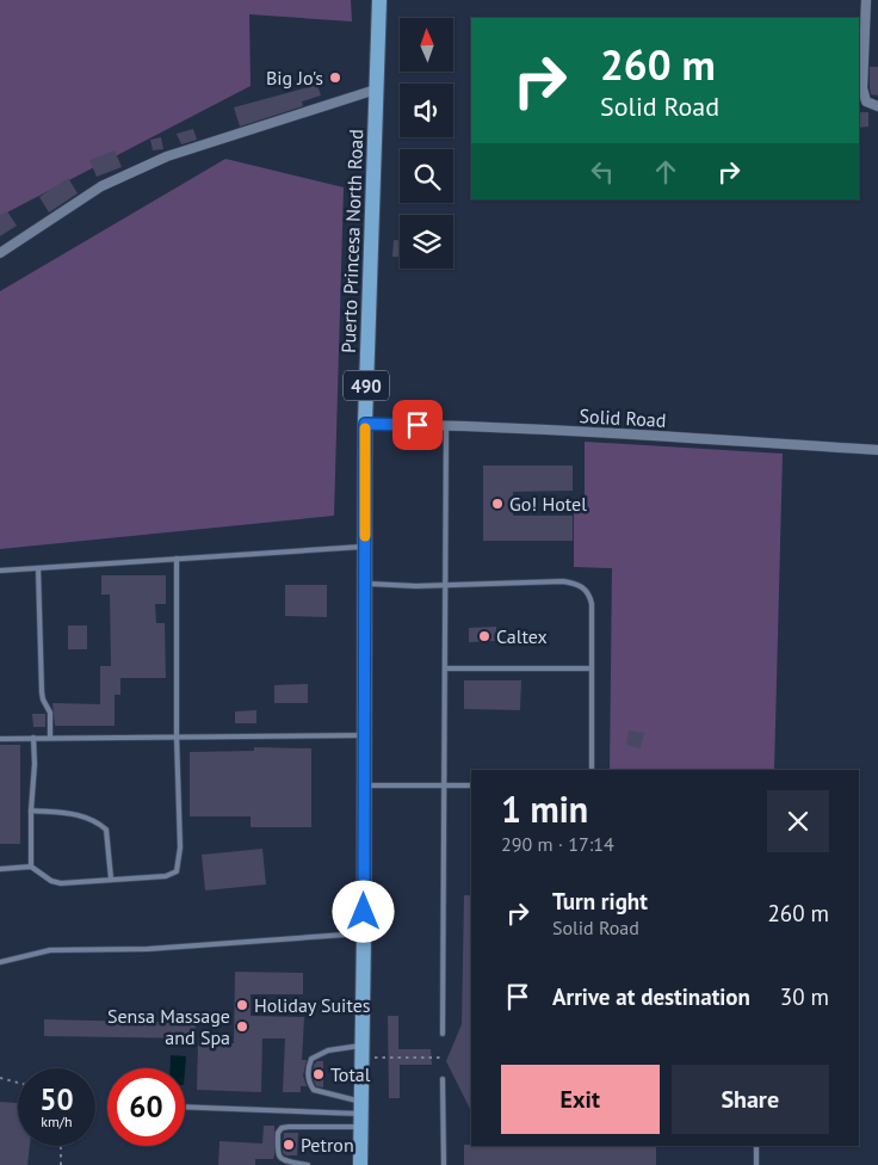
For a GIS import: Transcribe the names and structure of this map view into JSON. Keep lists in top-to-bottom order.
{
  "streets": {
    "main road": ["Puerto Princesa North Road", "490"],
    "street": ["Solid Road"]
  },
  "crossings": [
    ["Puerto Princesa North Road", "Solid Road"]
  ],
  "places": [
    "Big Jo's",
    "Go! Hotel",
    "Caltex",
    "Holiday Suites",
    "Sensa Massage and Spa",
    "Total",
    "Petron"
  ],
  "north": "top",
  "page": {
    "turn": ["260 m", "Solid Road"],
    "heading": ["1 min", "290 m · 17:14"],
    "list": [
      {
        "name": "Turn right",
        "note": "Solid Road",
        "value": "260 m"
      },
      {
        "name": "Arrive at destination",
        "value": "30 m"
      }
    ],
    "buttons": ["Exit", "Share"],
    "speed": "50 km/h",
    "limit": "60"
  }
}
